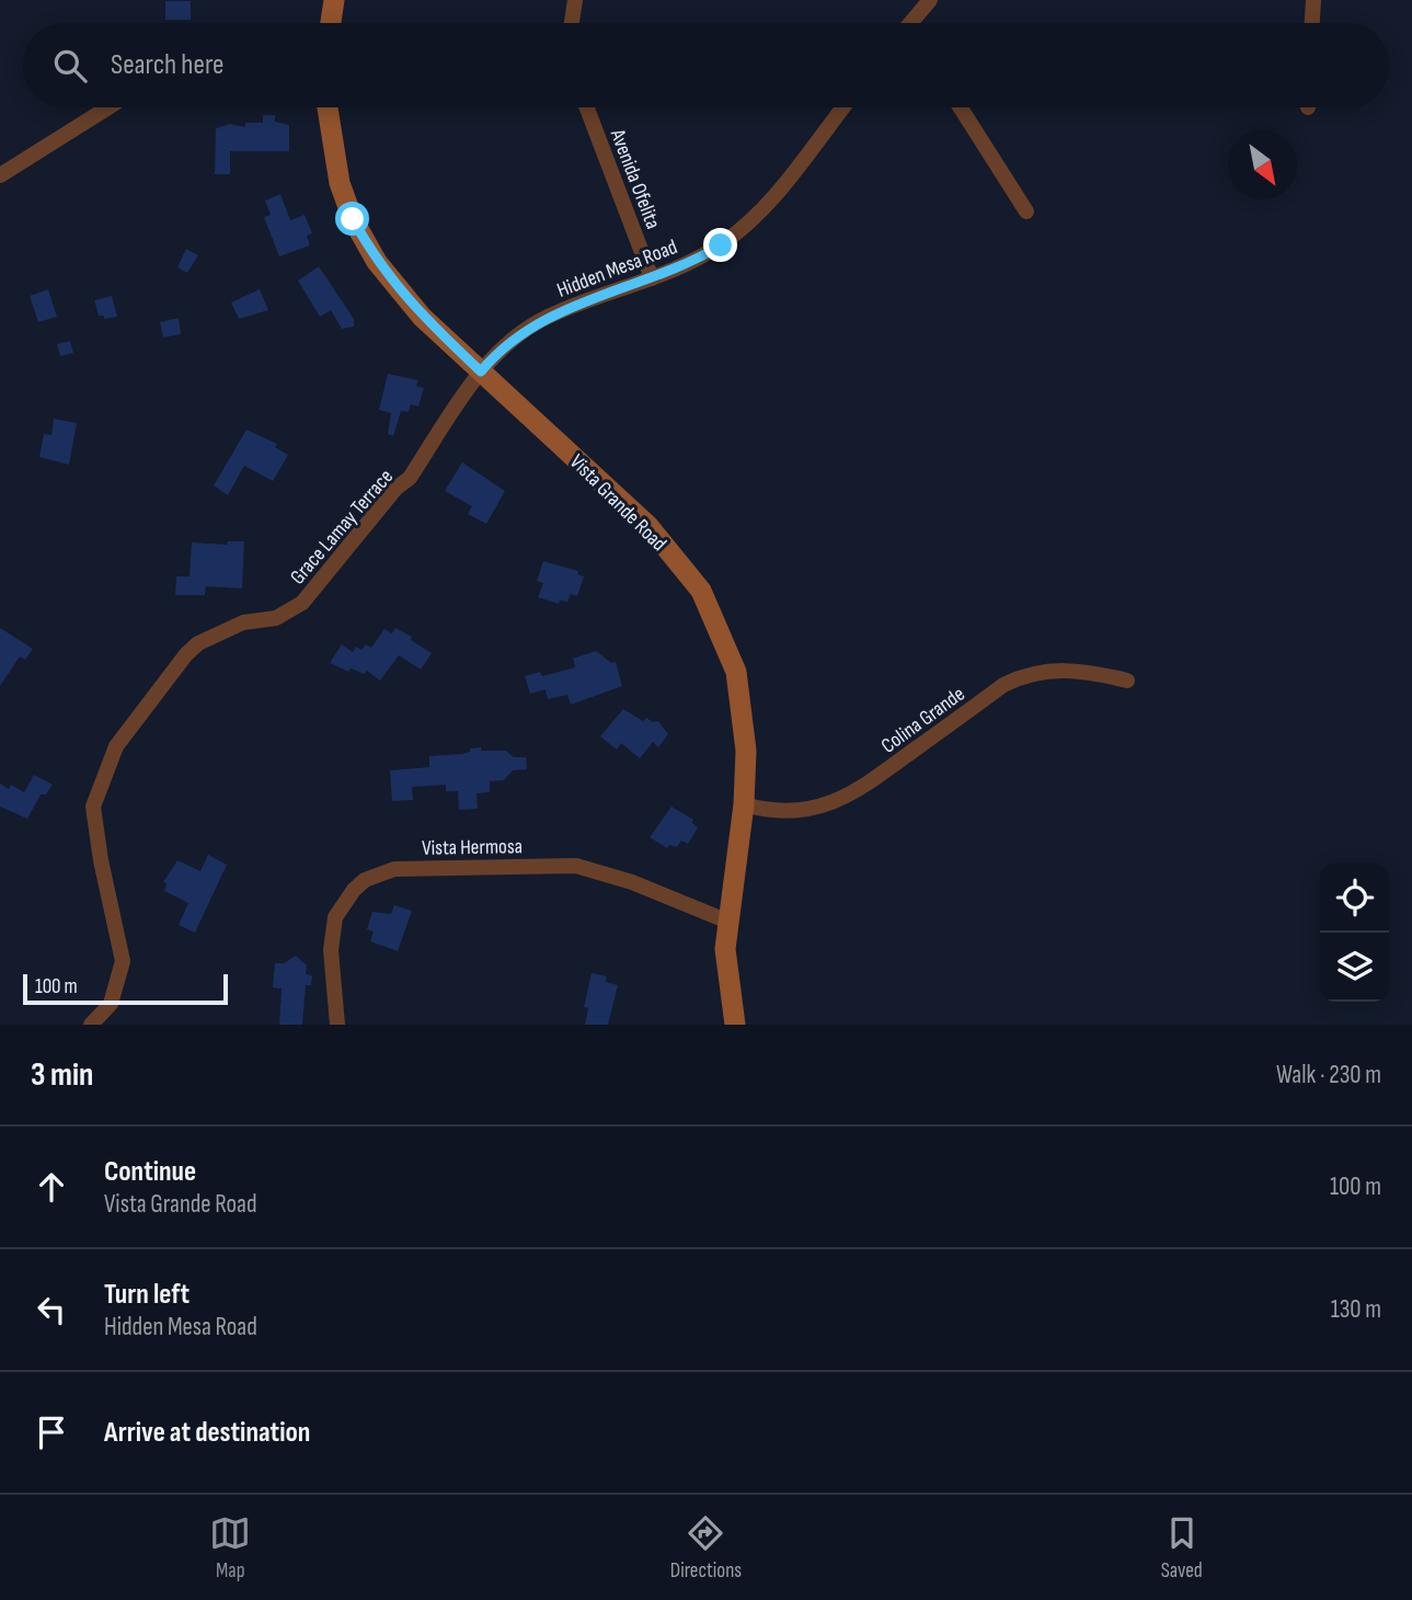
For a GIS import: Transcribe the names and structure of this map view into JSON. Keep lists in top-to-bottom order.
{
  "streets": {
    "street": [
      "Avenida Ofelita",
      "Hidden Mesa Road",
      "Vista Grande Road",
      "Grace Lamay Terrace",
      "Colina Grande",
      "Vista Hermosa"
    ]
  },
  "crossings": [
    ["Avenida Ofelita", "Hidden Mesa Road"],
    ["Hidden Mesa Road", "Vista Grande Road"],
    ["Hidden Mesa Road", "Grace Lamay Terrace"],
    ["Vista Grande Road", "Grace Lamay Terrace"],
    ["Vista Grande Road", "Colina Grande"],
    ["Vista Grande Road", "Vista Hermosa"]
  ],
  "scale_bar": "100 m",
  "north": "bottom right",
  "page": {
    "search": "Search here",
    "scale": "100 m",
    "heading": ["3 min", "Walk · 230 m"],
    "list": [
      ["Continue", "Vista Grande Road", "100 m"],
      ["Turn left", "Hidden Mesa Road", "130 m"],
      "Arrive at destination"
    ],
    "nav": ["Map", "Directions", "Saved"]
  }
}
